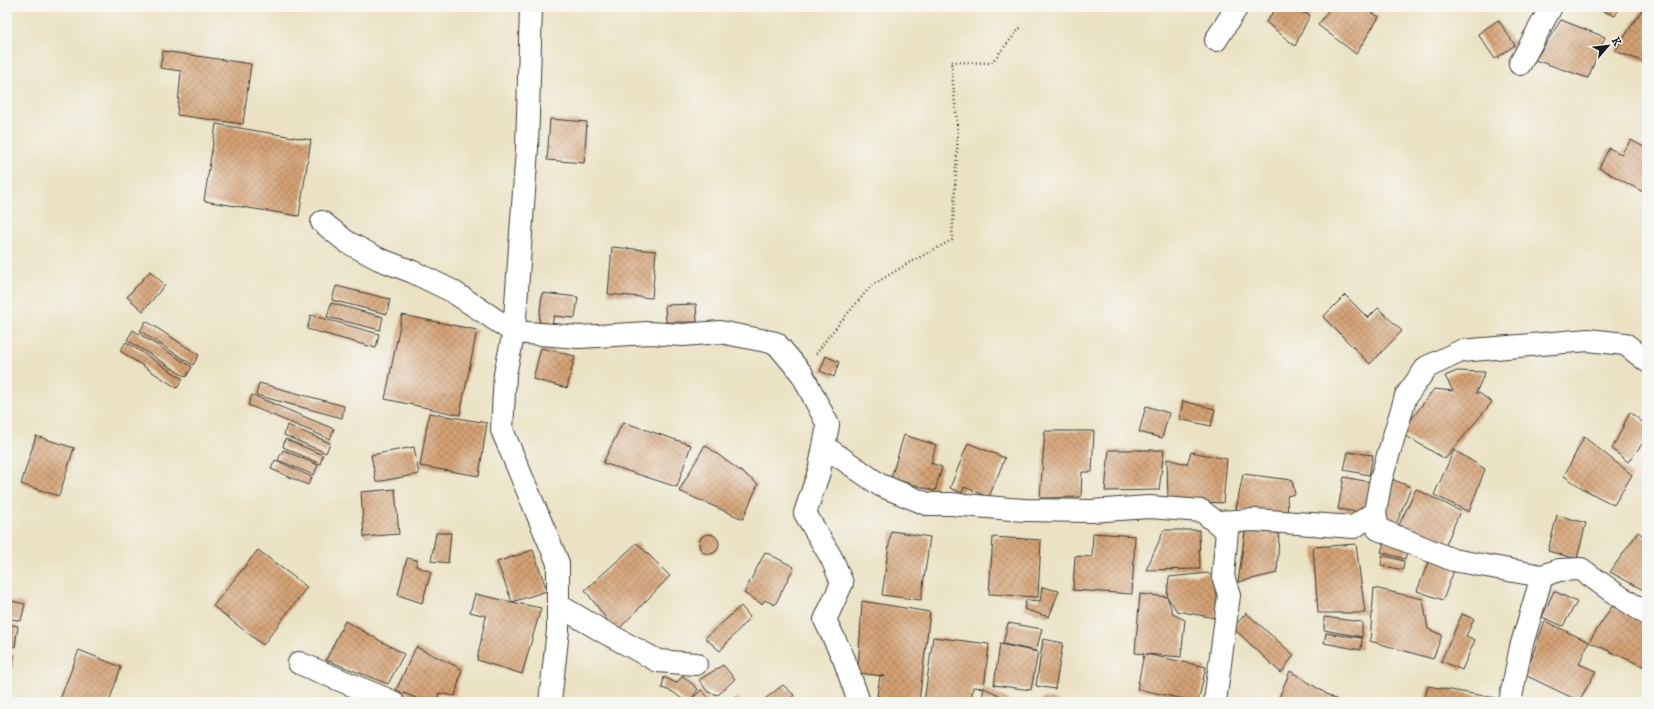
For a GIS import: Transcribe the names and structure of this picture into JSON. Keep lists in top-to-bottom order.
{
  "north": "top right"
}
